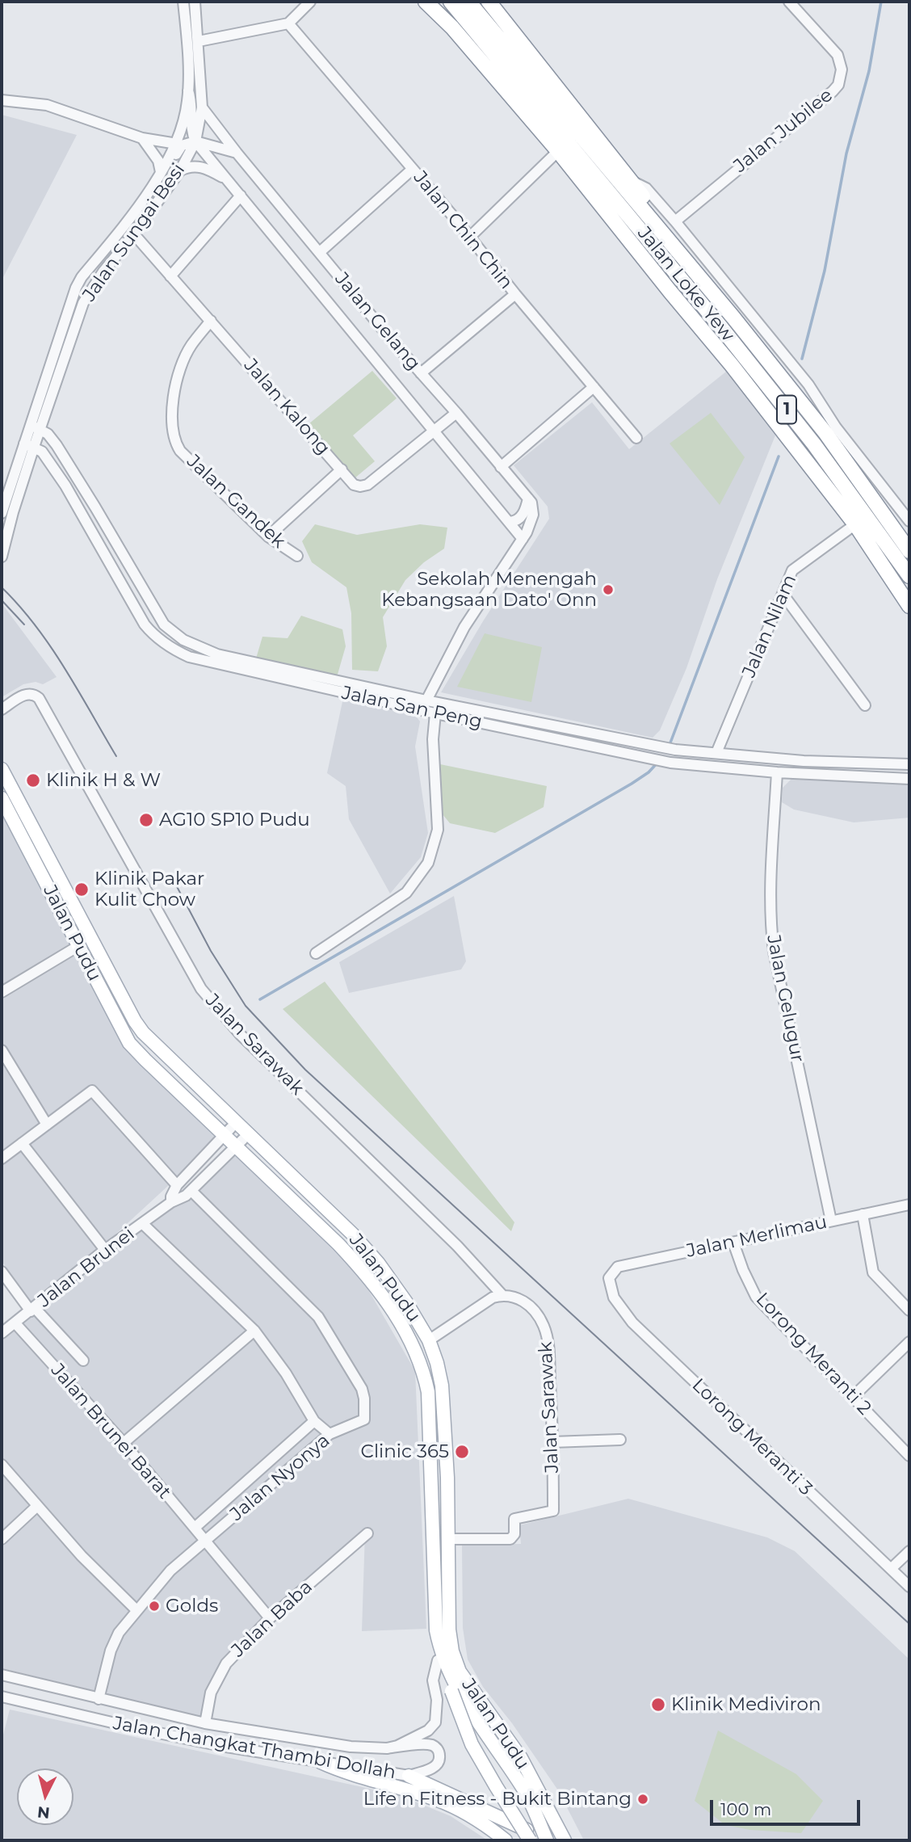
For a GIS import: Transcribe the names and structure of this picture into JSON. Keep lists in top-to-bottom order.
{
  "streets": {
    "highway": ["Jalan Loke Yew", "1"],
    "main road": ["Jalan Pudu"],
    "street": [
      "Jalan Jubilee",
      "Jalan Chin Chin",
      "Jalan Sungai Besi",
      "Jalan Gelang",
      "Jalan Kalong",
      "Jalan Gandek",
      "Jalan Nilam",
      "Jalan San Peng",
      "Jalan Gelugur",
      "Jalan Sarawak",
      "Jalan Merlimau",
      "Jalan Brunei",
      "Lorong Meranti 2",
      "Jalan Brunei Barat",
      "Lorong Meranti 3",
      "Jalan Nyonya",
      "Jalan Baba",
      "Jalan Changkat Thambi Dollah"
    ]
  },
  "crossings": [
    ["Jalan Sungai Besi", "Jalan Gelang"],
    ["Jalan Sungai Besi", "Jalan Kalong"],
    ["Jalan Sungai Besi", "Jalan San Peng"],
    ["Jalan Gelang", "Jalan Kalong"],
    ["Jalan Kalong", "Jalan Gandek"],
    ["Jalan Nilam", "Jalan San Peng"],
    ["Jalan San Peng", "Jalan Gelugur"],
    ["Jalan Pudu", "Jalan Sarawak"],
    ["Jalan Pudu", "Jalan Brunei"],
    ["Jalan Gelugur", "Jalan Merlimau"],
    ["Jalan Merlimau", "Lorong Meranti 2"],
    ["Jalan Merlimau", "Lorong Meranti 3"],
    ["Jalan Brunei", "Jalan Brunei Barat"],
    ["Jalan Brunei", "Jalan Nyonya"],
    ["Jalan Brunei Barat", "Jalan Nyonya"],
    ["Jalan Brunei Barat", "Jalan Baba"],
    ["Jalan Nyonya", "Jalan Changkat Thambi Dollah"],
    ["Jalan Baba", "Jalan Changkat Thambi Dollah"]
  ],
  "places": [
    "Sekolah Menengah Kebangsaan Dato' Onn",
    "Klinik H & W",
    "AG10 SP10 Pudu",
    "Klinik Pakar Kulit Chow",
    "Clinic 365",
    "Golds",
    "Klinik Mediviron",
    "Life n Fitness - Bukit Bintang"
  ],
  "scale_bar": "100 m",
  "north": "bottom"
}
